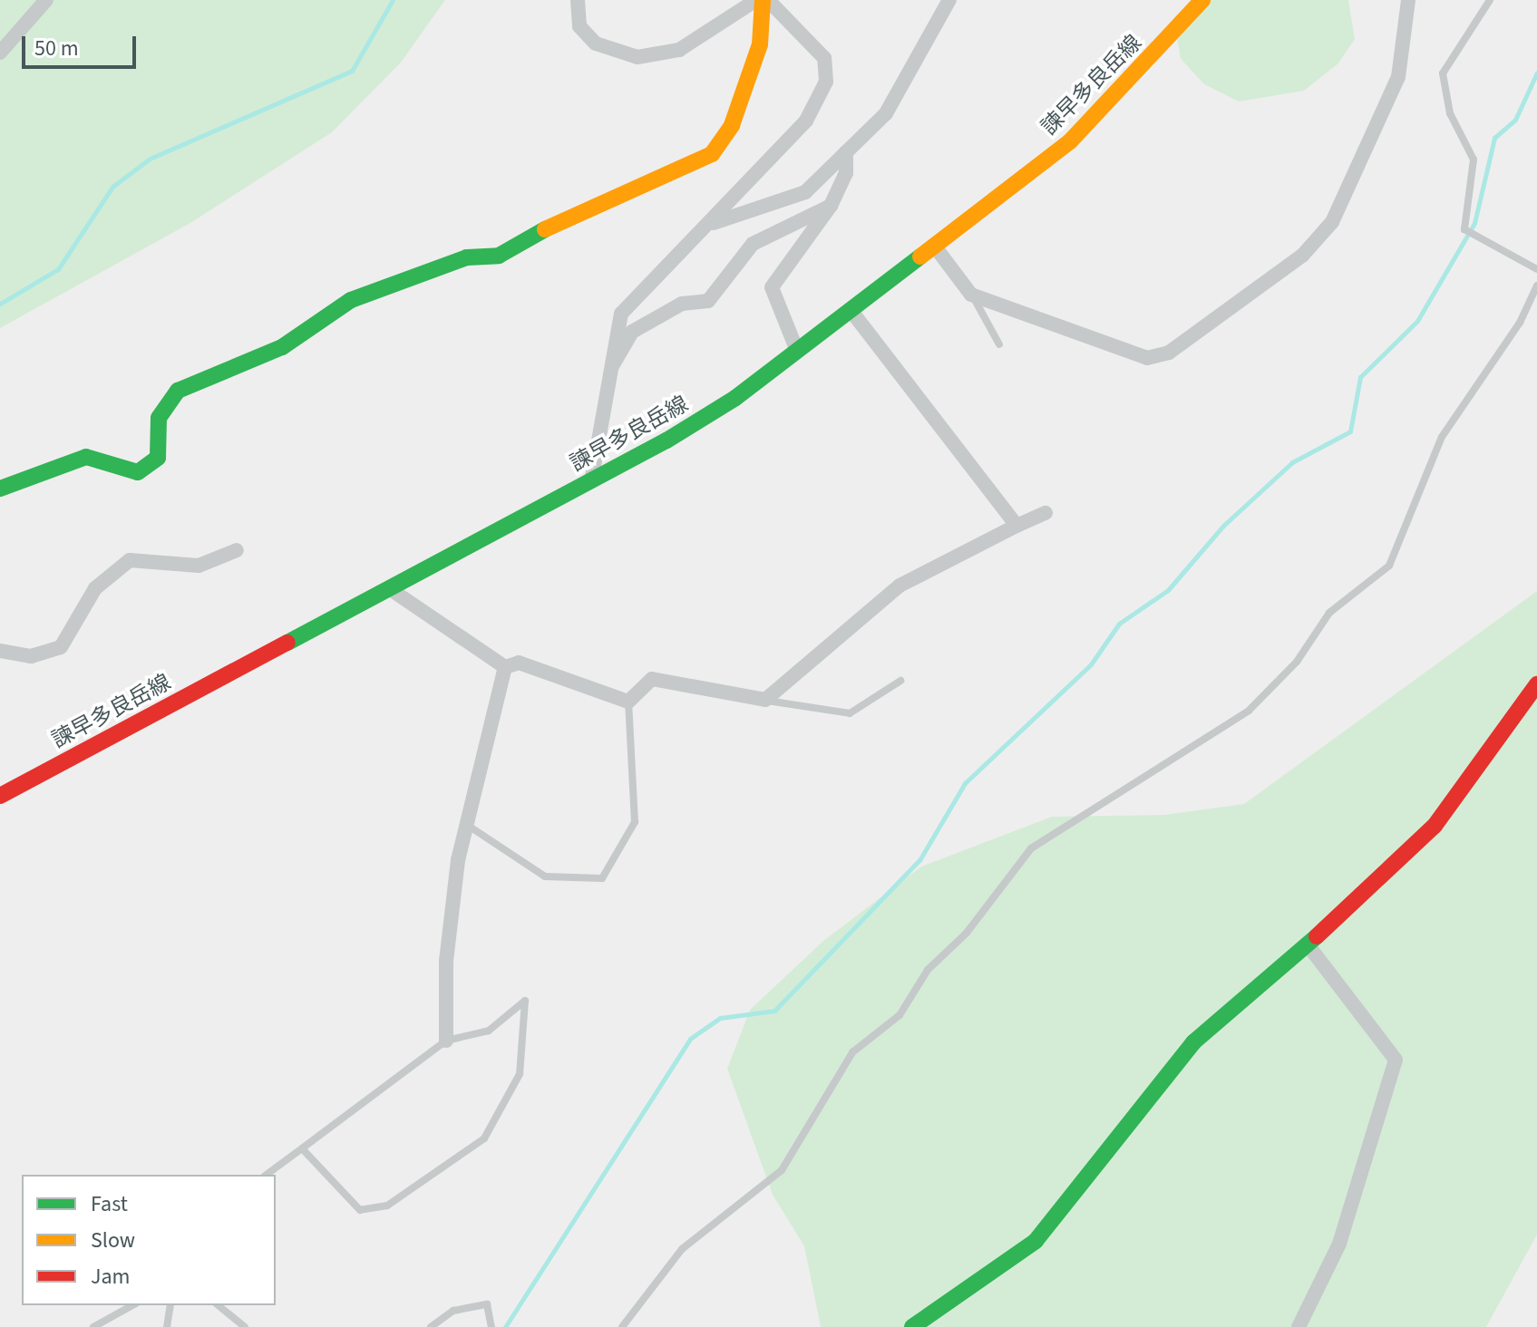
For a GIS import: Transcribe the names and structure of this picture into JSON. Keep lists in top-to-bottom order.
{
  "streets": {
    "street": ["諫早多良岳線"]
  },
  "legend": ["Fast", "Slow", "Jam"],
  "scale_bar": "50 m"
}
